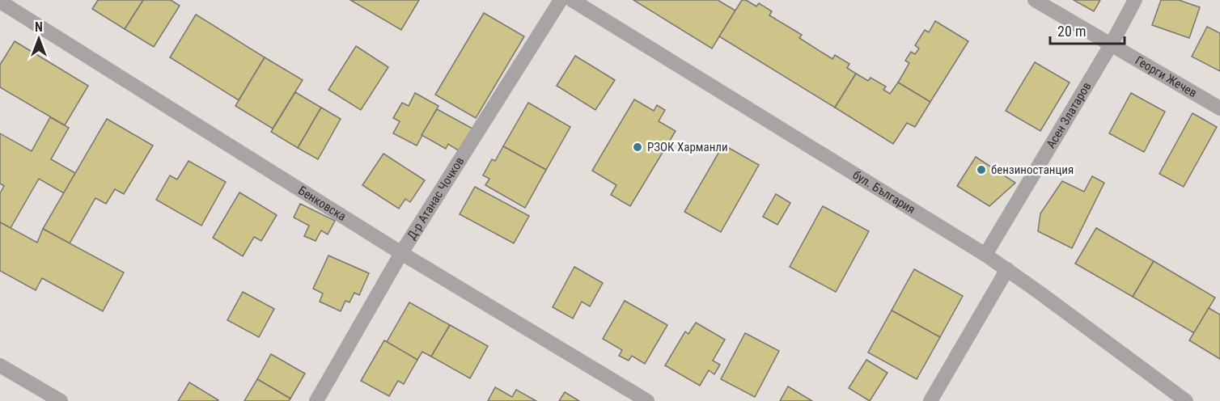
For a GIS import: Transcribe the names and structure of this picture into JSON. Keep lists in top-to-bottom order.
{
  "streets": {
    "street": [
      "Георги Жечев",
      "Асен Златаров",
      "бул. България",
      "Д-р Атанас Чочков",
      "Бенковска"
    ]
  },
  "crossings": [
    ["Георги Жечев", "Асен Златаров"],
    ["Асен Златаров", "бул. България"],
    ["Д-р Атанас Чочков", "Бенковска"]
  ],
  "places": ["РЗОК Харманли", "бензиностанция"],
  "scale_bar": "20 m",
  "north": "top"
}
